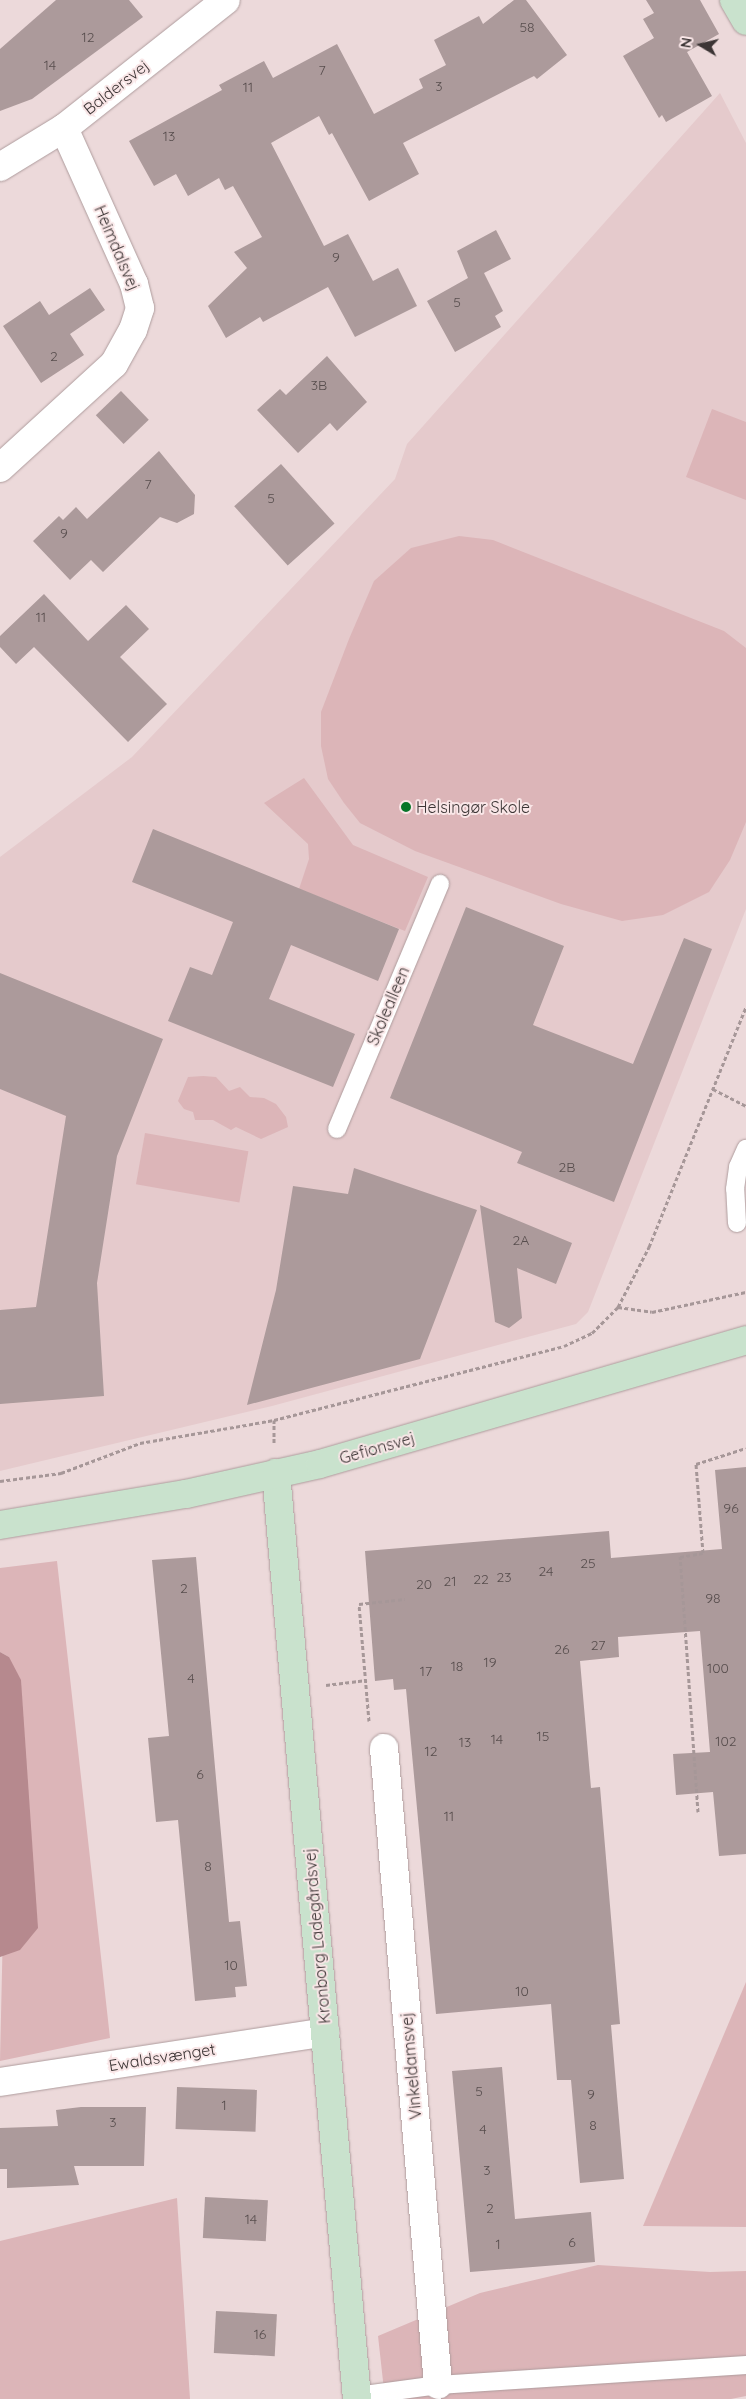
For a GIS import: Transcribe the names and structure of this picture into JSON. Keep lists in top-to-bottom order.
{
  "streets": {
    "street": [
      "Baldersvej",
      "Heimdalsvej",
      "Gefionsvej",
      "Kronborg Ladegårdsvej",
      "Ewaldsvænget",
      "Vinkeldamsvej"
    ],
    "lane": ["Skolealleen"]
  },
  "crossings": [
    ["Baldersvej", "Heimdalsvej"],
    ["Gefionsvej", "Kronborg Ladegårdsvej"],
    ["Kronborg Ladegårdsvej", "Ewaldsvænget"]
  ],
  "places": ["Helsingør Skole"],
  "house_numbers": [
    "58",
    "12",
    "14",
    "7",
    "3",
    "11",
    "13",
    "9",
    "5",
    "2",
    "3B",
    "7",
    "5",
    "9",
    "11",
    "2B",
    "2A",
    "96",
    "25",
    "24",
    "23",
    "22",
    "21",
    "20",
    "2",
    "98",
    "27",
    "26",
    "19",
    "18",
    "100",
    "17",
    "4",
    "15",
    "14",
    "102",
    "13",
    "12",
    "6",
    "11",
    "8",
    "10",
    "10",
    "5",
    "9",
    "1",
    "3",
    "8",
    "4",
    "3",
    "2",
    "14",
    "6",
    "1",
    "16"
  ],
  "north": "left"
}
